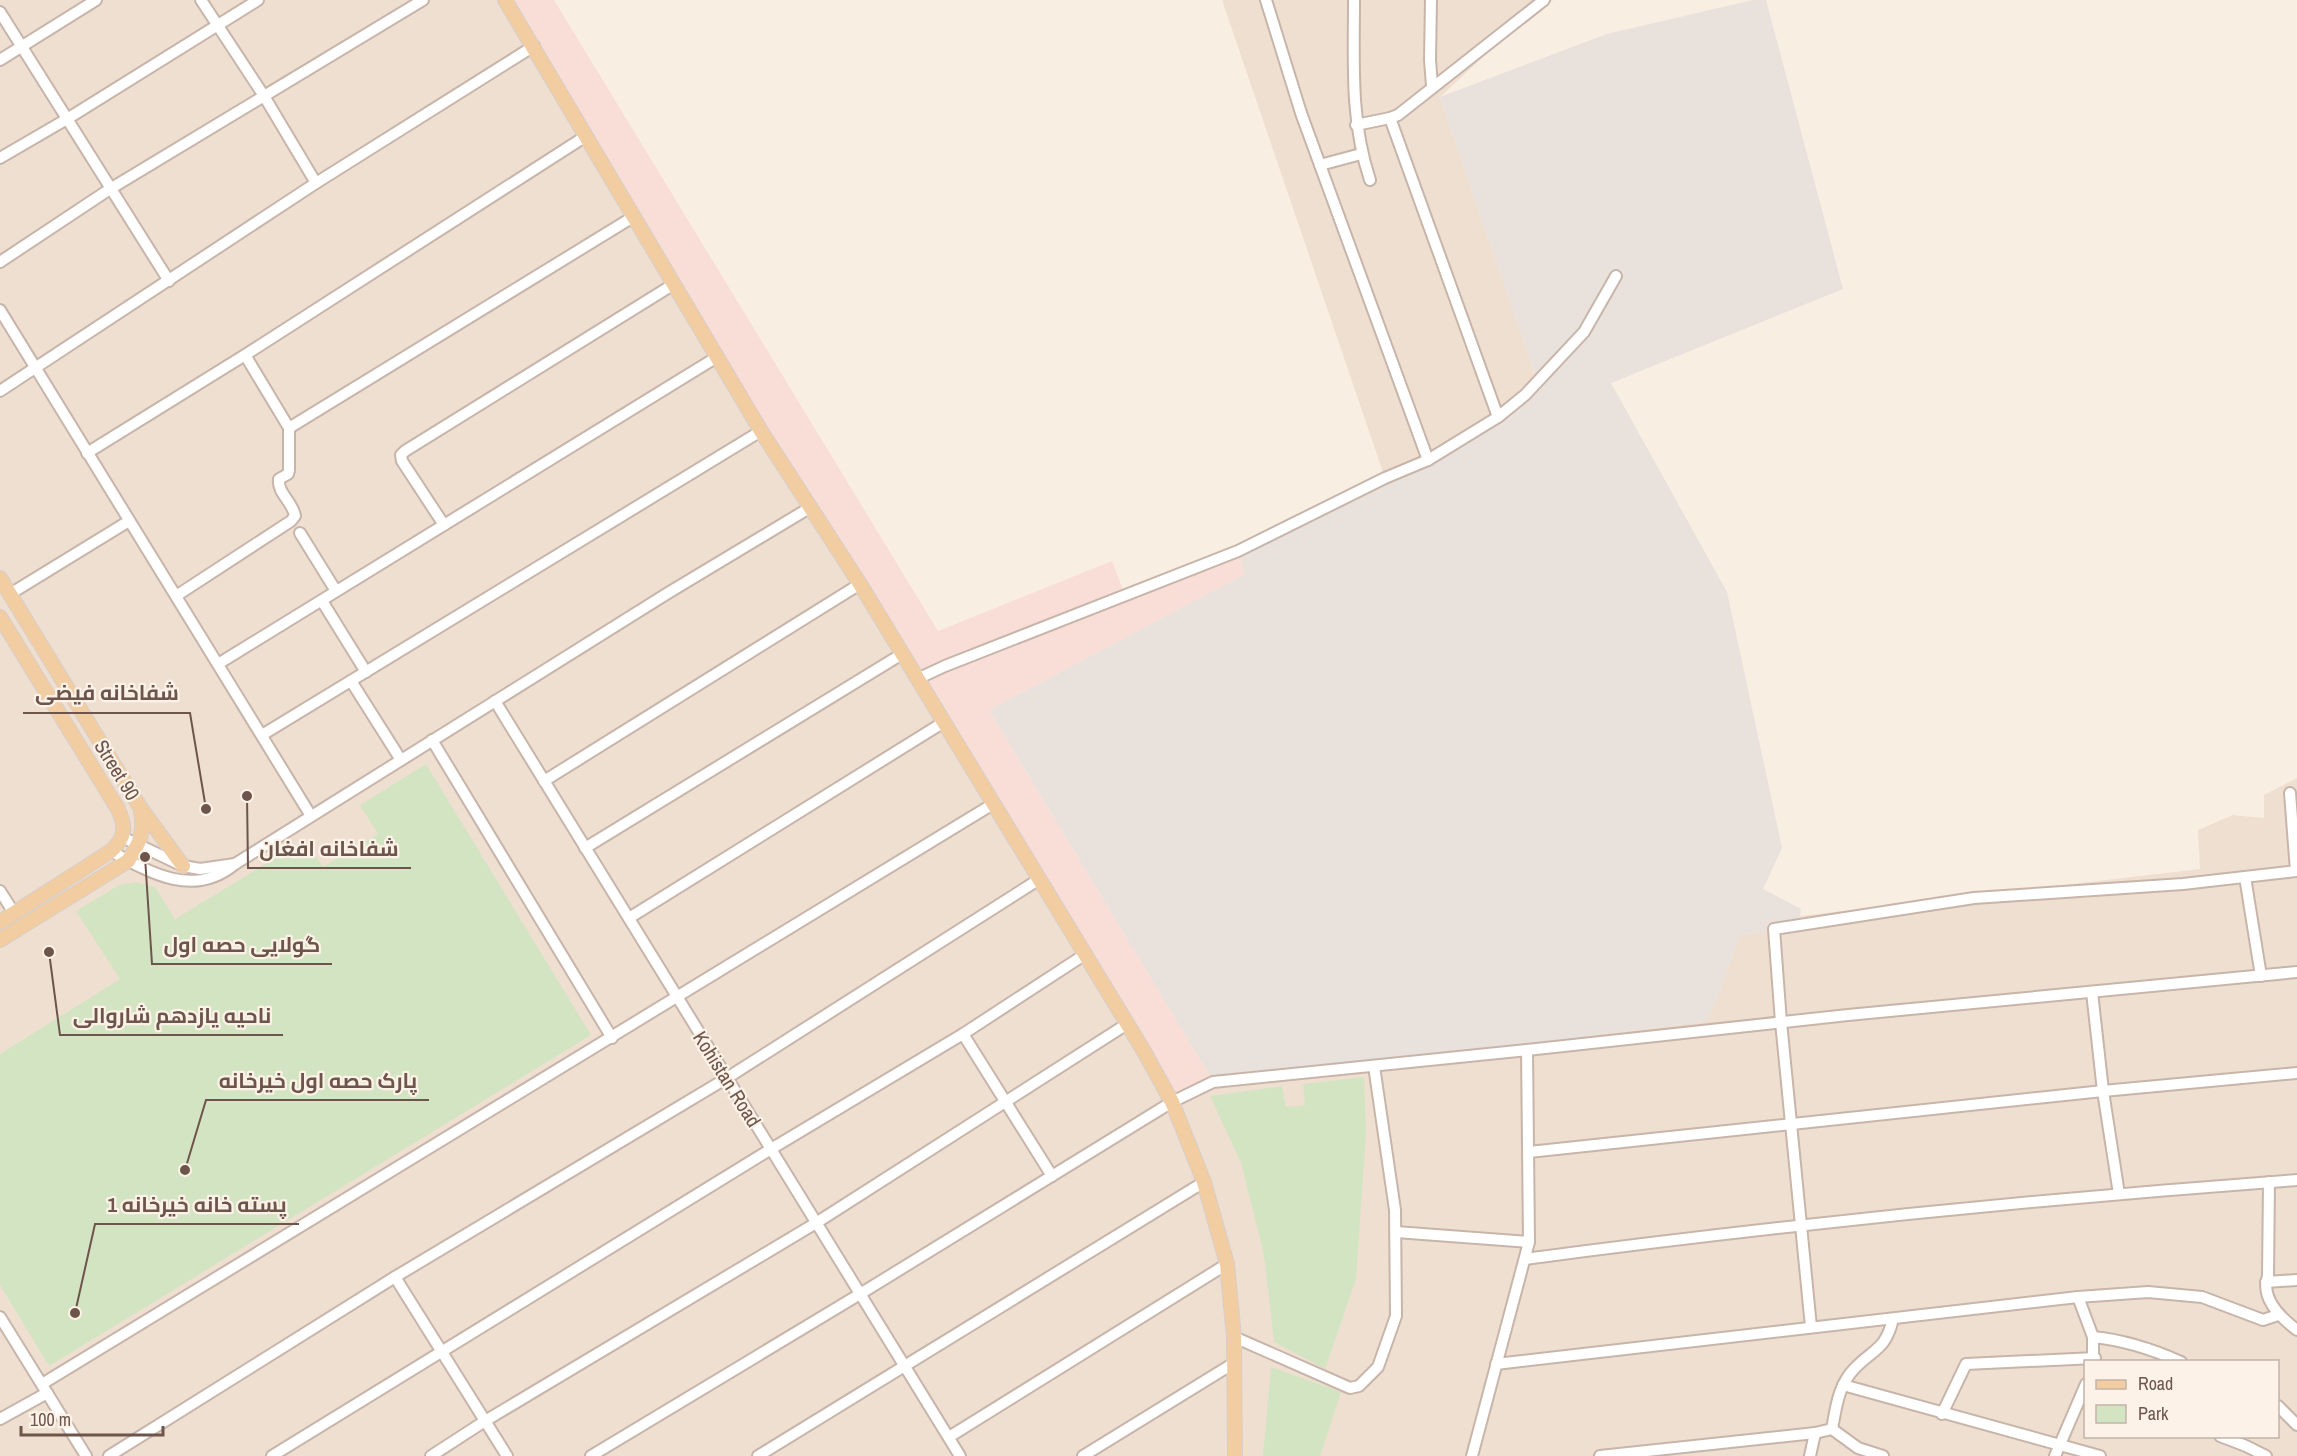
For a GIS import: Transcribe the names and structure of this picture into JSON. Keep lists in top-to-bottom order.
{
  "streets": {
    "main road": ["Street 90"],
    "street": ["Kohistan Road"]
  },
  "places": [
    "شفاخانه افغان",
    "شفاخانه فیضی",
    "گولایی حصه اول",
    "ناحیه یازدهم شاروالی",
    "پارک حصه اول خیرخانه",
    "1 پسته خانه خیرخانه"
  ],
  "legend": ["Road", "Park"],
  "scale_bar": "100 m"
}
